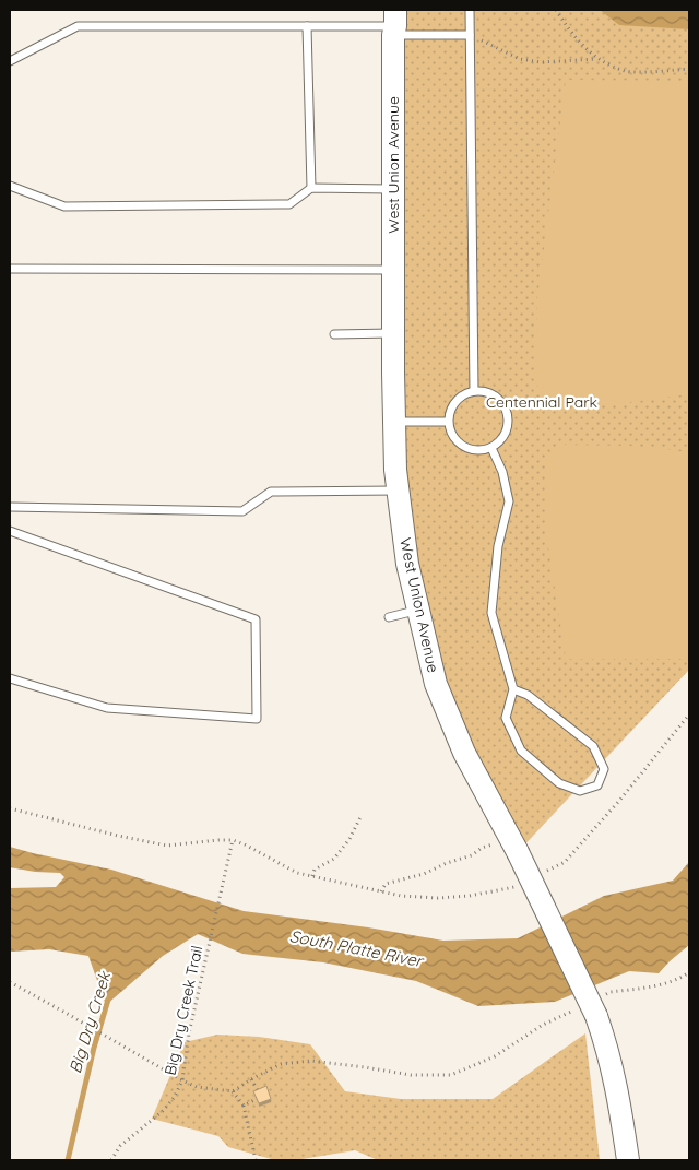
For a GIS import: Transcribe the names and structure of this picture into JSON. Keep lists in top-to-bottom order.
{
  "streets": {
    "street": ["West Union Avenue"],
    "path": ["Big Dry Creek Trail"]
  },
  "water": ["South Platte River", "Big Dry Creek"],
  "parks": ["Centennial Park"]
}
